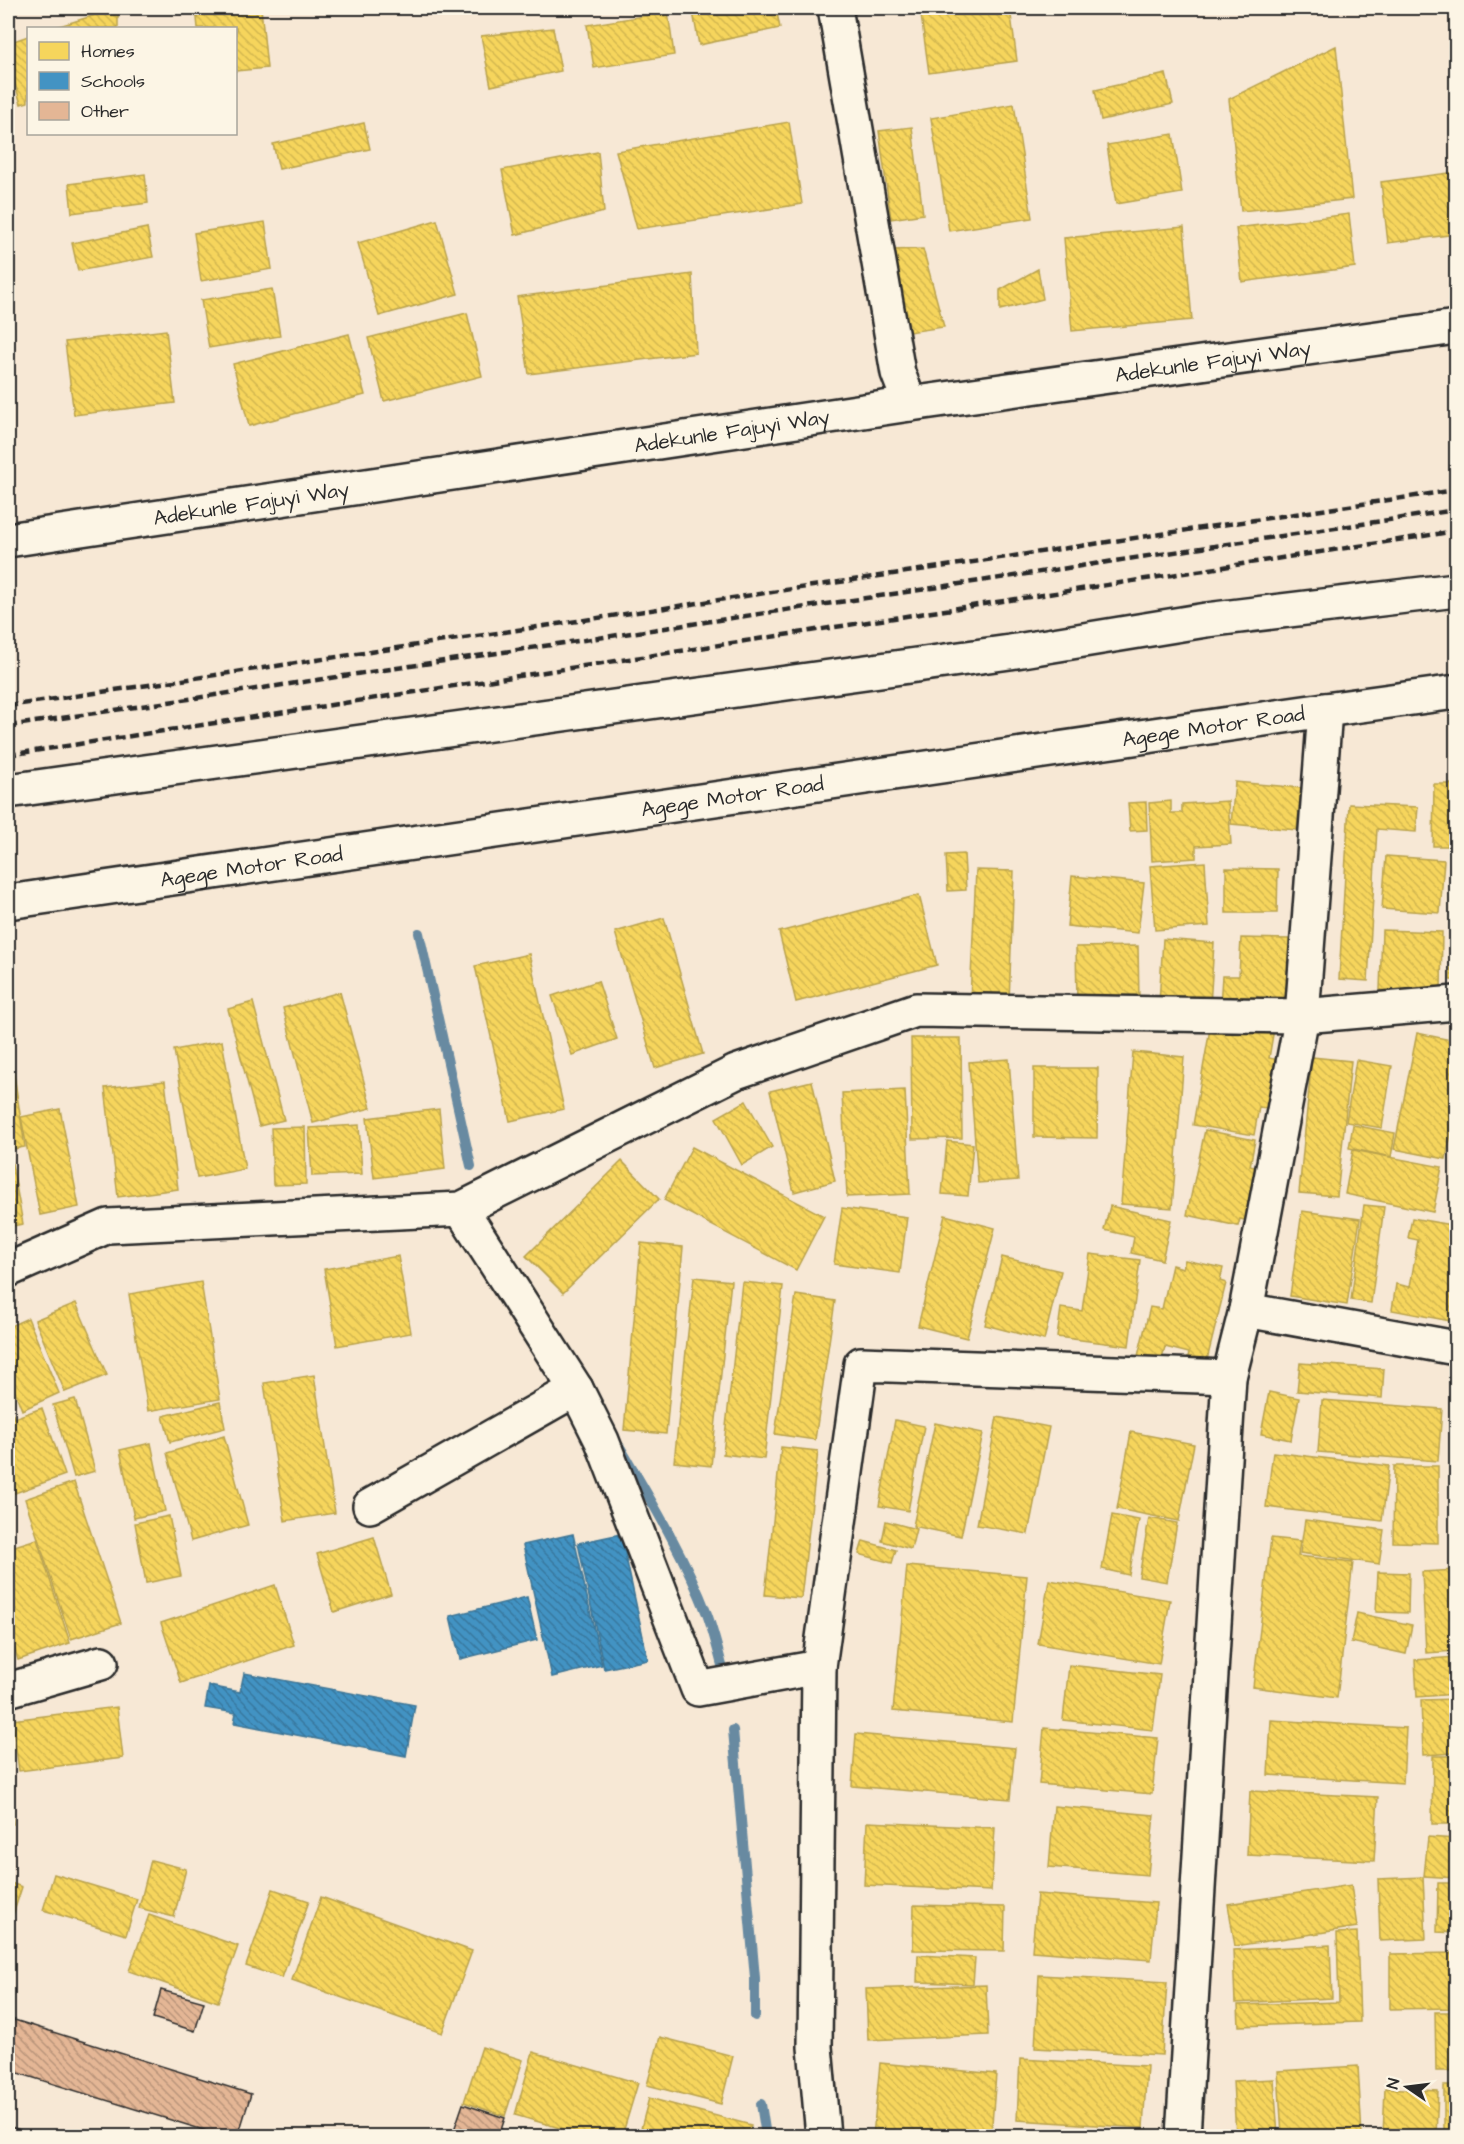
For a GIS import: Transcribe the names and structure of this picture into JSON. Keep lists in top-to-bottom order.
{
  "streets": {
    "main road": ["Adekunle Fajuyi Way", "Agege Motor Road"]
  },
  "legend": ["Homes", "Schools", "Other"],
  "north": "left"
}
